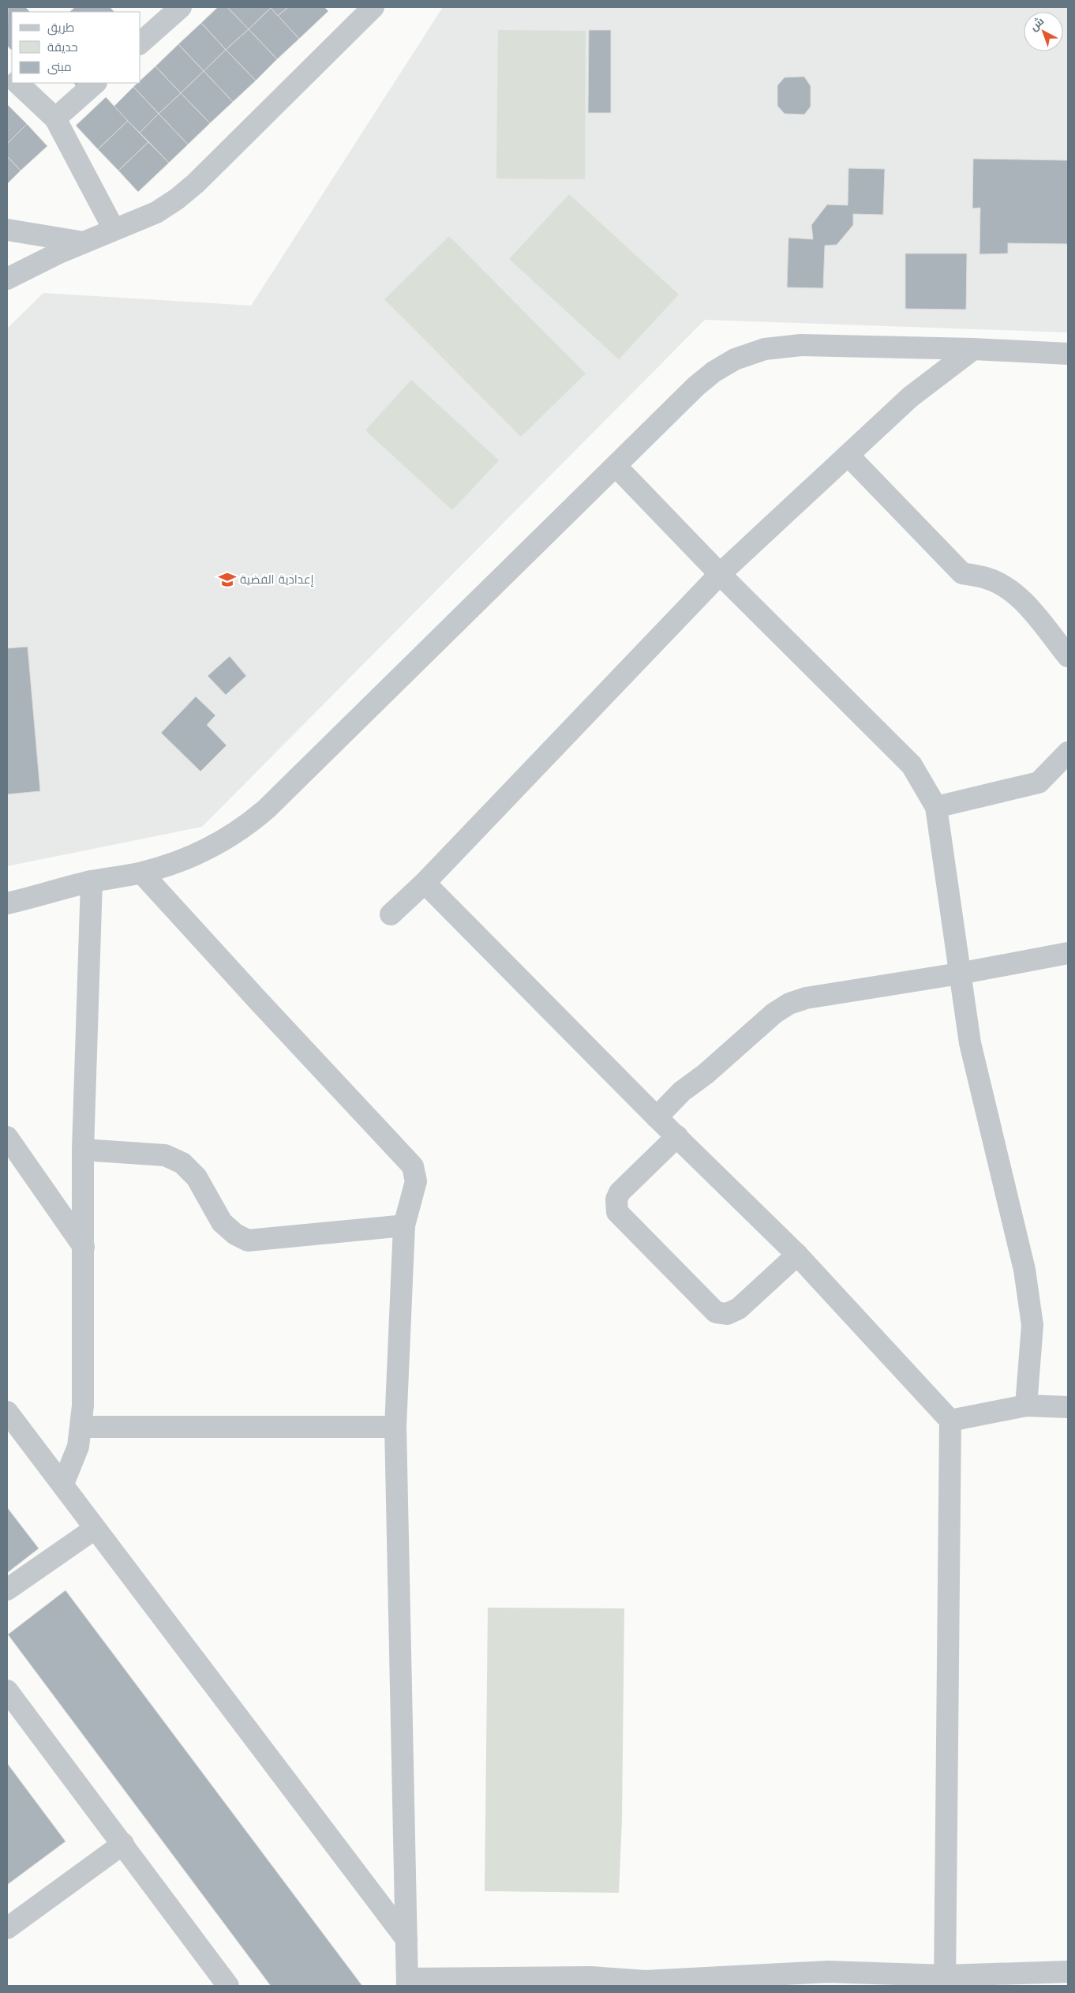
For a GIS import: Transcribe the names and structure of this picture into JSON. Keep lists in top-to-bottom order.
{
  "places": {
    "school or university": ["إعدادية الفضية"]
  },
  "legend": ["طريق", "حديقة", "مبنى"],
  "north": "top left"
}
